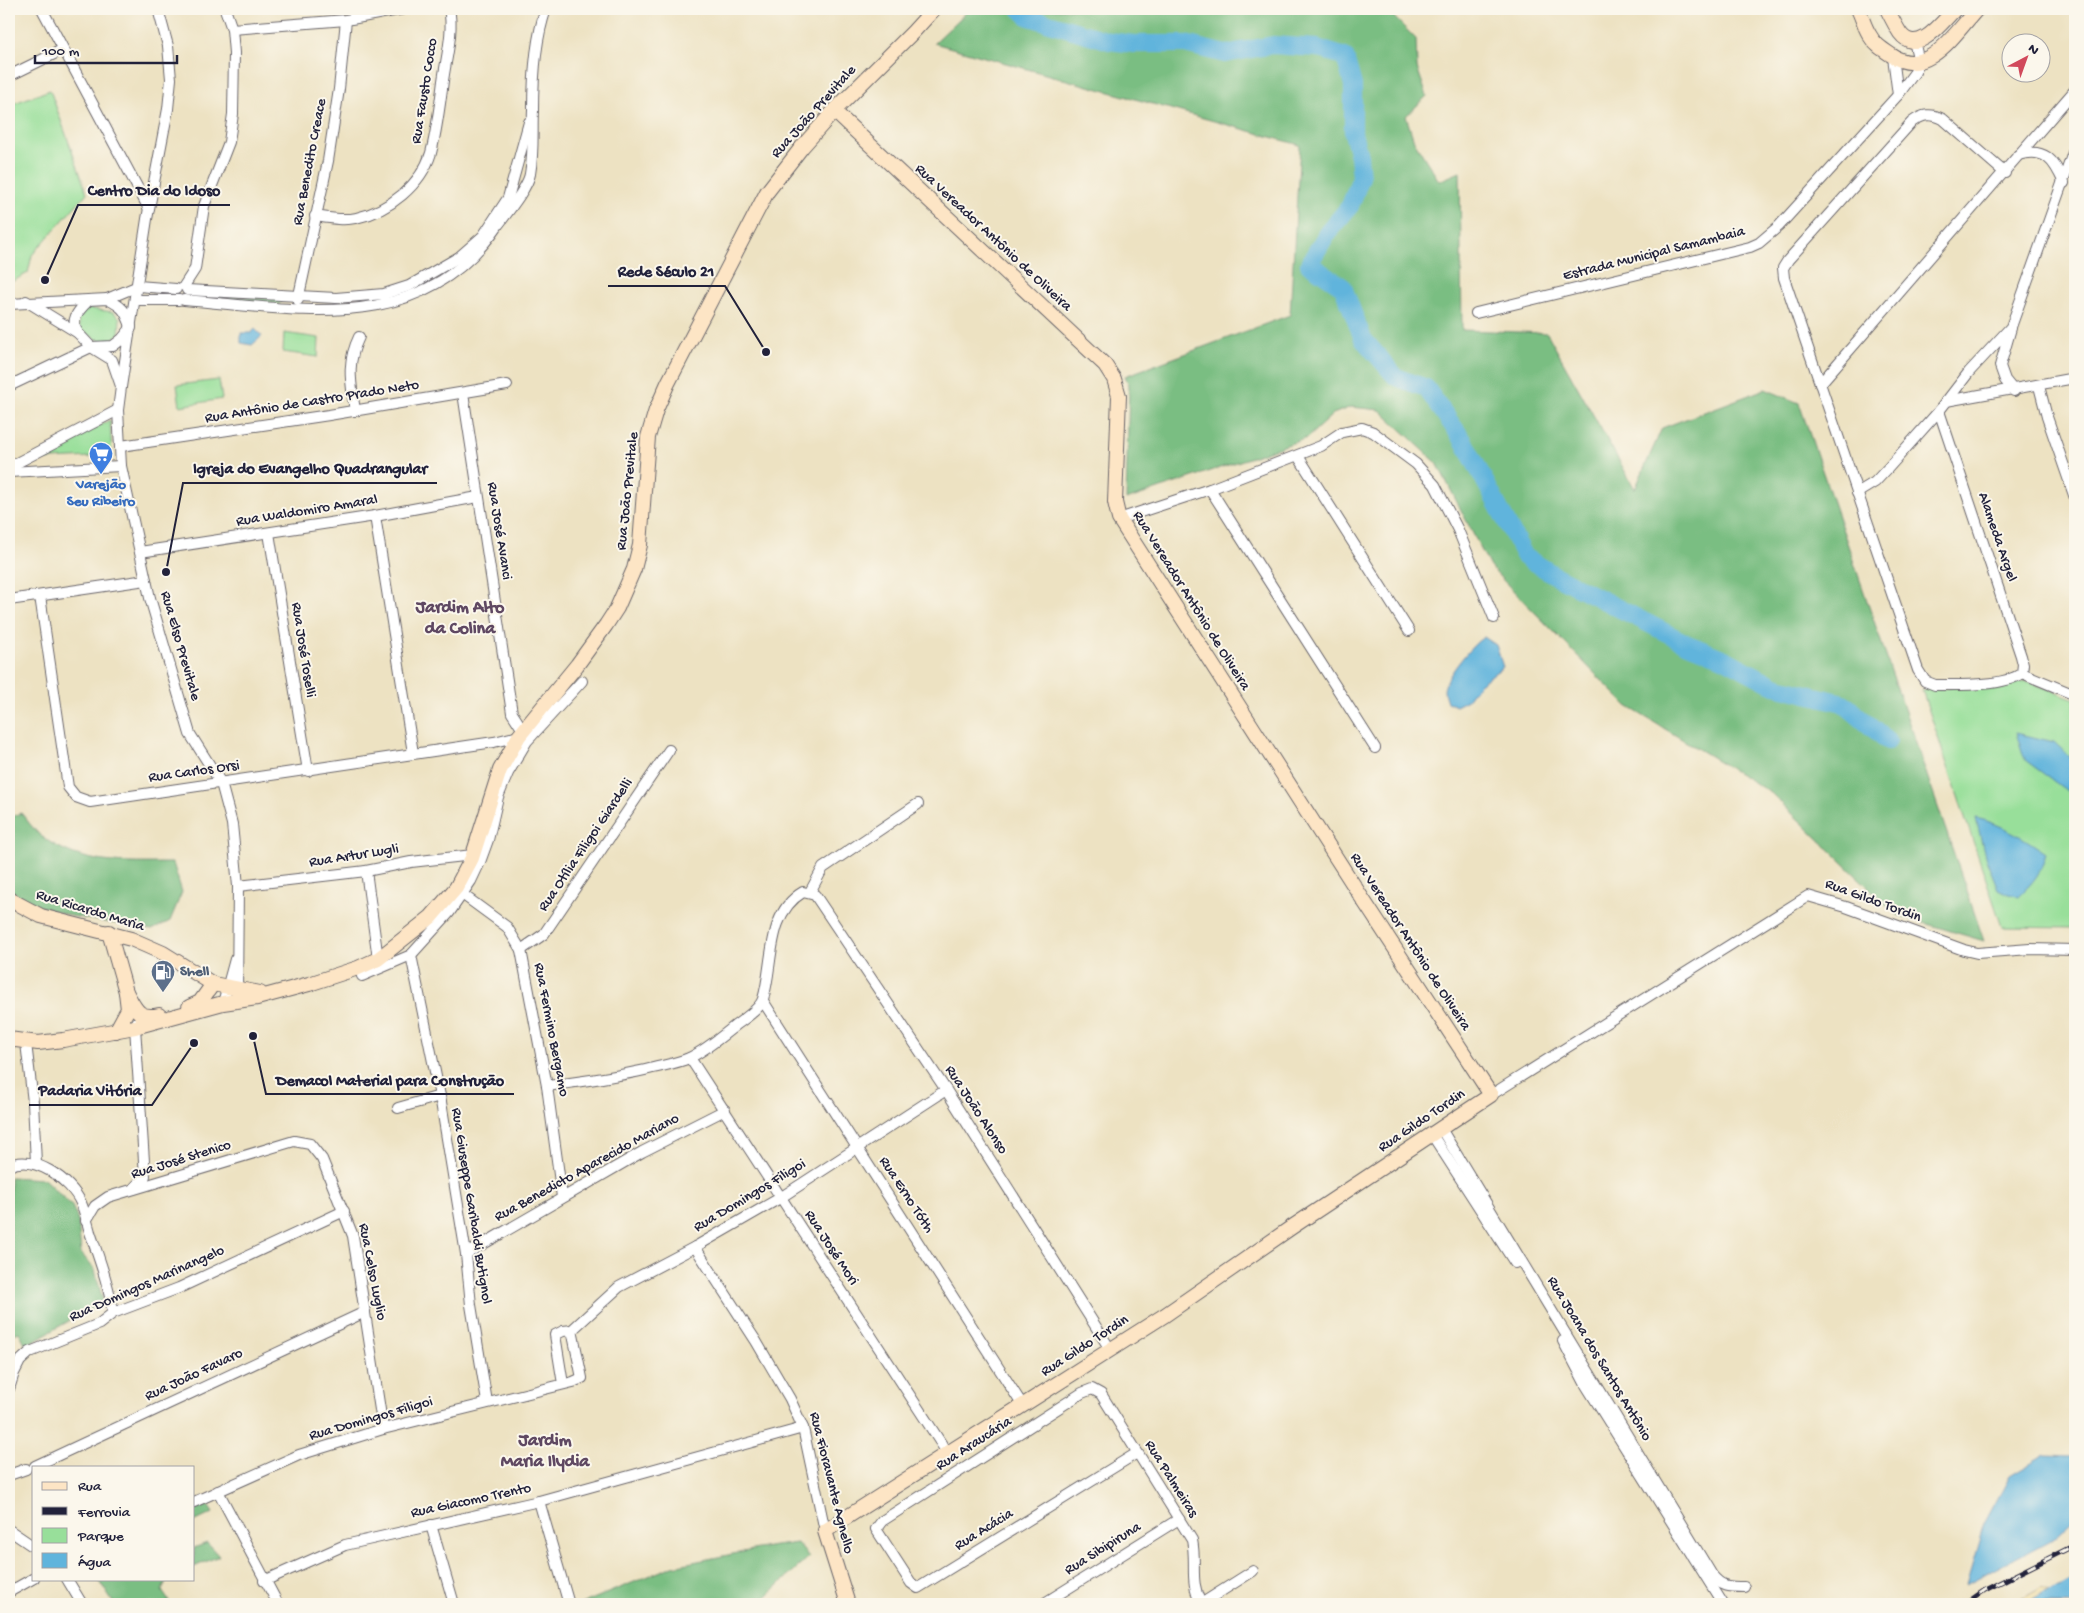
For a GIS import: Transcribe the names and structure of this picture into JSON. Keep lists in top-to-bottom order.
{
  "streets": {
    "main road": [
      "Rua João Previtale",
      "Rua Vereador Antônio de Oliveira",
      "Rua Gildo Tordin",
      "Rua Ricardo Maria",
      "Rua Fioravante Agnello"
    ],
    "street": [
      "Rua Fausto Cocco",
      "Rua Benedito Creace",
      "Estrada Municipal Samambaia",
      "Rua Antônio de Castro Prado Neto",
      "Rua Waldomiro Amaral",
      "Rua José Avanci",
      "Alameda Argel",
      "Rua Elso Previtale",
      "Rua José Toselli",
      "Rua Carlos Orsi",
      "Rua Otília Filigoi Giardelli",
      "Rua Artur Lugli",
      "Rua Fermino Bergamo",
      "Rua João Alonso",
      "Rua José Stenico",
      "Rua Benedicto Aparecido Mariano",
      "Rua Erno Tóth",
      "Rua Domingos Filigoi",
      "Rua Giuseppe Garibaldi Butignol",
      "Rua José Mori",
      "Rua Celso Luglio",
      "Rua Domingos Marinangelo",
      "Rua Joana dos Santos Antônio",
      "Rua João Favaro",
      "Rua Araucária",
      "Rua Palmeiras",
      "Rua Giacomo Trento",
      "Rua Acácia",
      "Rua Sibipiruna"
    ]
  },
  "crossings": [
    ["Rua Fausto Cocco", "Rua Benedito Creace"],
    ["Rua João Previtale", "Rua Vereador Antônio de Oliveira"],
    ["Rua João Previtale", "Rua José Avanci"],
    ["Rua João Previtale", "Rua Elso Previtale"],
    ["Rua João Previtale", "Rua Carlos Orsi"],
    ["Rua João Previtale", "Rua Artur Lugli"],
    ["Rua João Previtale", "Rua Ricardo Maria"],
    ["Rua Vereador Antônio de Oliveira", "Rua Gildo Tordin"],
    ["Rua Antônio de Castro Prado Neto", "Rua José Avanci"],
    ["Rua Antônio de Castro Prado Neto", "Rua Elso Previtale"],
    ["Rua Waldomiro Amaral", "Rua José Avanci"],
    ["Rua Waldomiro Amaral", "Rua Elso Previtale"],
    ["Rua Waldomiro Amaral", "Rua José Toselli"],
    ["Rua José Avanci", "Rua Carlos Orsi"],
    ["Rua Elso Previtale", "Rua Carlos Orsi"],
    ["Rua Elso Previtale", "Rua Artur Lugli"],
    ["Rua Elso Previtale", "Rua Ricardo Maria"],
    ["Rua José Toselli", "Rua Carlos Orsi"],
    ["Rua Otília Filigoi Giardelli", "Rua Fermino Bergamo"],
    ["Rua Gildo Tordin", "Rua João Alonso"],
    ["Rua Gildo Tordin", "Rua Erno Tóth"],
    ["Rua Gildo Tordin", "Rua José Mori"],
    ["Rua Gildo Tordin", "Rua Joana dos Santos Antônio"],
    ["Rua Gildo Tordin", "Rua Fioravante Agnello"],
    ["Rua Fermino Bergamo", "Rua Benedicto Aparecido Mariano"],
    ["Rua João Alonso", "Rua Domingos Filigoi"],
    ["Rua José Stenico", "Rua Celso Luglio"],
    ["Rua Benedicto Aparecido Mariano", "Rua Giuseppe Garibaldi Butignol"],
    ["Rua Benedicto Aparecido Mariano", "Rua José Mori"],
    ["Rua Erno Tóth", "Rua Domingos Filigoi"],
    ["Rua Domingos Filigoi", "Rua Giuseppe Garibaldi Butignol"],
    ["Rua Domingos Filigoi", "Rua José Mori"],
    ["Rua Domingos Filigoi", "Rua Celso Luglio"],
    ["Rua Domingos Filigoi", "Rua Fioravante Agnello"],
    ["Rua Celso Luglio", "Rua Domingos Marinangelo"],
    ["Rua Celso Luglio", "Rua João Favaro"],
    ["Rua Araucária", "Rua Palmeiras"],
    ["Rua Araucária", "Rua Acácia"],
    ["Rua Palmeiras", "Rua Acácia"],
    ["Rua Palmeiras", "Rua Sibipiruna"],
    ["Rua Fioravante Agnello", "Rua Giacomo Trento"]
  ],
  "districts": ["Jardim Alto da Colina", "Jardim Maria Ilydia"],
  "places": {
    "other": [
      "Centro Dia do Idoso",
      "Rede Século 21",
      "Igreja do Evangelho Quadrangular",
      "Demacol Material para Construção",
      "Padaria Vitória"
    ],
    "supermarket": ["Varejão Seu Ribeiro"],
    "fuel station": ["Shell"]
  },
  "legend": [
    "Rua",
    "Ferrovia",
    "Parque",
    "Água"
  ],
  "scale_bar": "100 m",
  "north": "top right"
}
